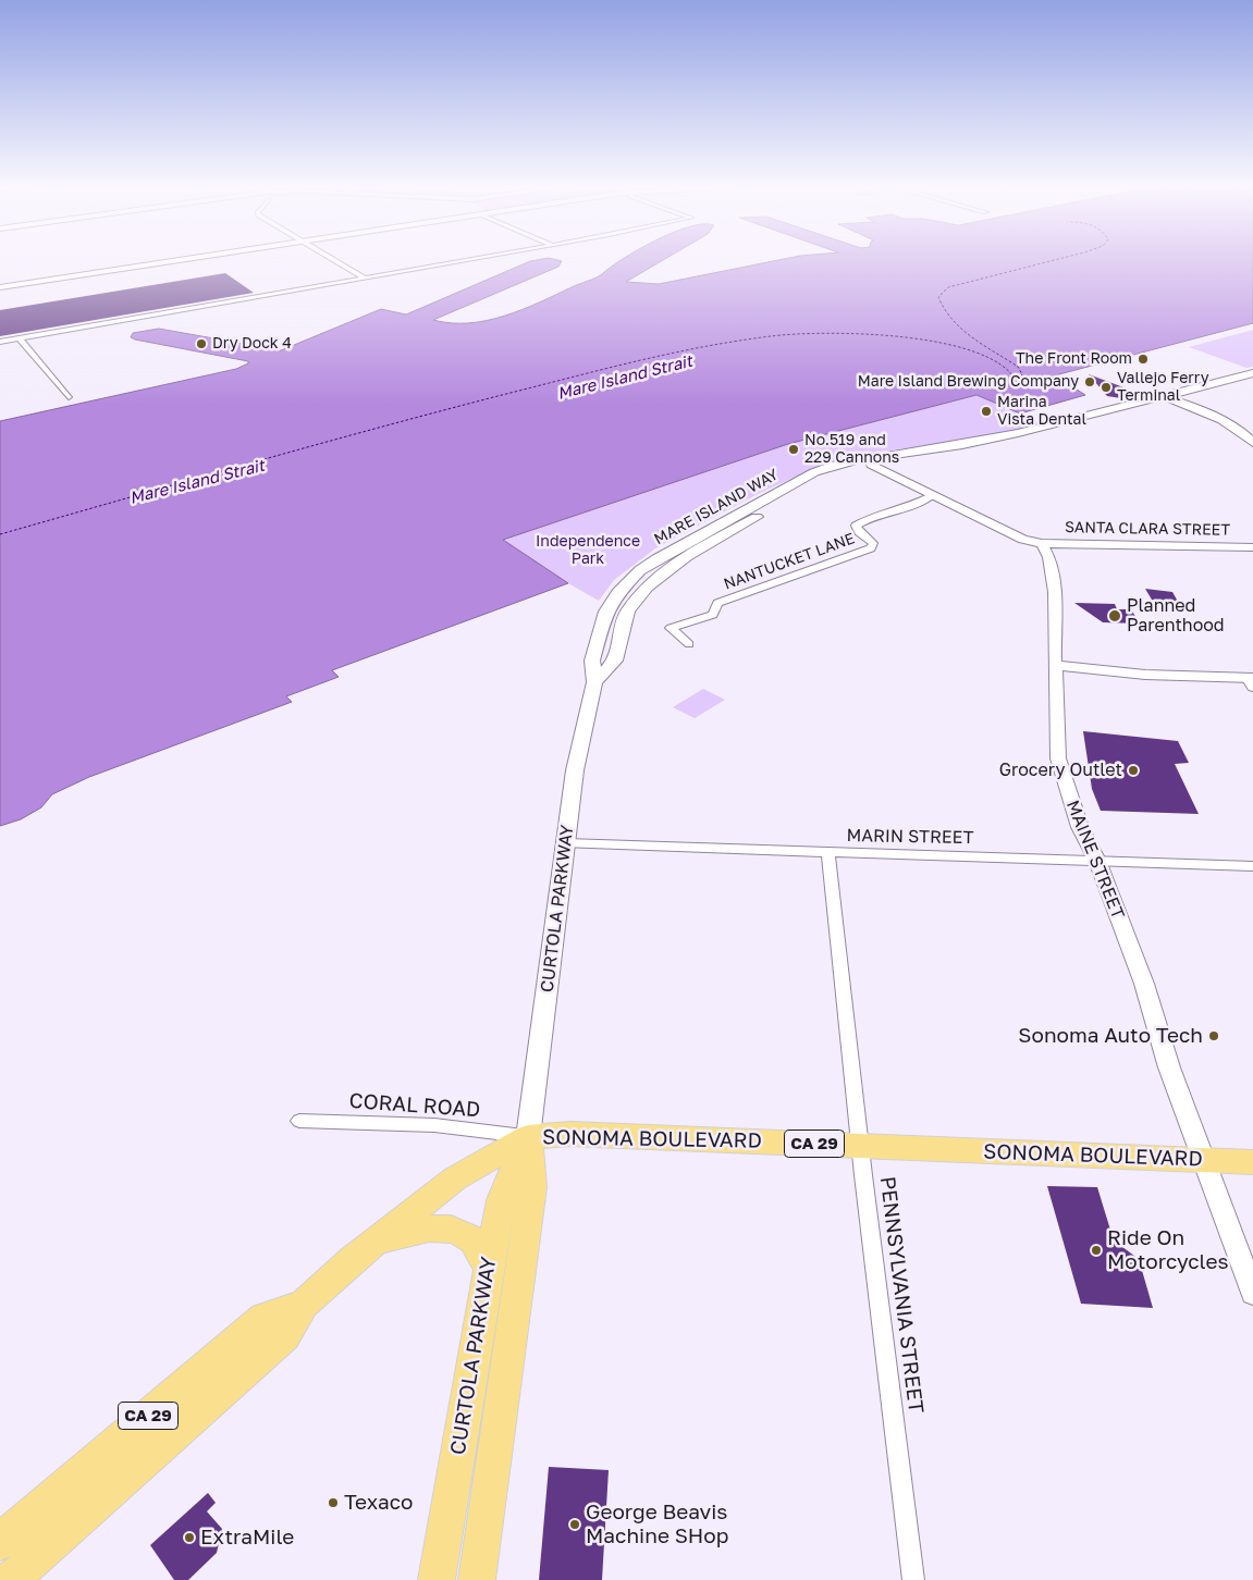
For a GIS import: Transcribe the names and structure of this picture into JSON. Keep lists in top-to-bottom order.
{
  "streets": {
    "main road": [
      "MARE ISLAND WAY",
      "CURTOLA PARKWAY",
      "SONOMA BOULEVARD",
      "CA 29"
    ],
    "street": [
      "SANTA CLARA STREET",
      "NANTUCKET LANE",
      "MARIN STREET",
      "MAINE STREET",
      "CORAL ROAD",
      "PENNSYLVANIA STREET"
    ]
  },
  "crossings": [
    ["MARE ISLAND WAY", "CURTOLA PARKWAY"],
    ["SANTA CLARA STREET", "MAINE STREET"],
    ["MARIN STREET", "MAINE STREET"],
    ["MARIN STREET", "CURTOLA PARKWAY"],
    ["MARIN STREET", "PENNSYLVANIA STREET"],
    ["MAINE STREET", "SONOMA BOULEVARD"],
    ["CURTOLA PARKWAY", "CORAL ROAD"],
    ["CURTOLA PARKWAY", "SONOMA BOULEVARD"],
    ["CORAL ROAD", "SONOMA BOULEVARD"],
    ["SONOMA BOULEVARD", "PENNSYLVANIA STREET"]
  ],
  "water": ["Mare Island Strait"],
  "parks": ["Independence Park"],
  "places": [
    "Dry Dock 4",
    "The Front Room",
    "Mare Island Brewing Company",
    "Vallejo Ferry Terminal",
    "Marina Vista Dental",
    "No.519 and 229 Cannons",
    "Planned Parenthood",
    "Grocery Outlet",
    "Sonoma Auto Tech",
    "Ride On Motorcycles",
    "Texaco",
    "George Beavis Machine SHop",
    "ExtraMile"
  ]
}
